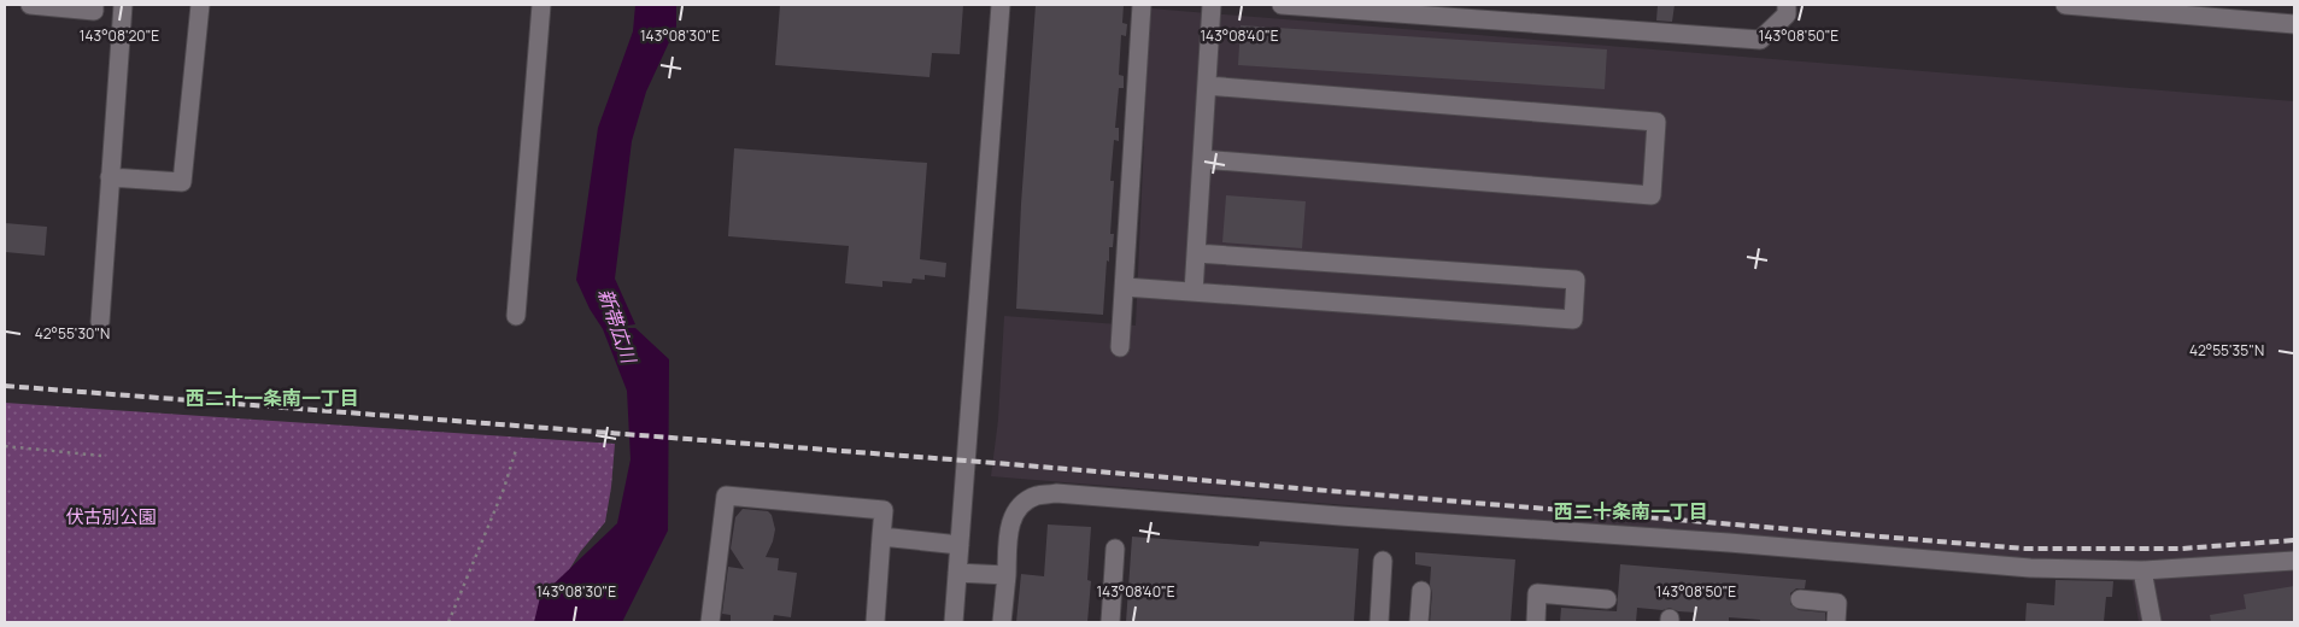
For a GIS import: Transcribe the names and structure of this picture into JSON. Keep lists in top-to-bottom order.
{
  "districts": ["西二十一条南一丁目", "西二十条南一丁目"],
  "water": ["新帯広川"],
  "parks": ["伏古別公園"],
  "coordinates": [
    "143°08'30\"E",
    "143°08'50\"E",
    "143°08'20\"E",
    "143°08'40\"E",
    "42°55'30\"N",
    "42°55'35\"N"
  ]
}
